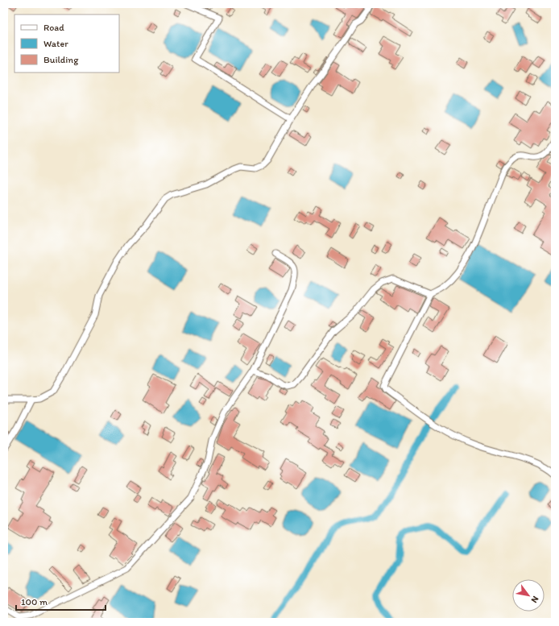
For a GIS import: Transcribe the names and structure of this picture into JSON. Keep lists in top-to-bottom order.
{
  "legend": ["Road", "Water", "Building"],
  "scale_bar": "100 m",
  "north": "bottom right"
}
